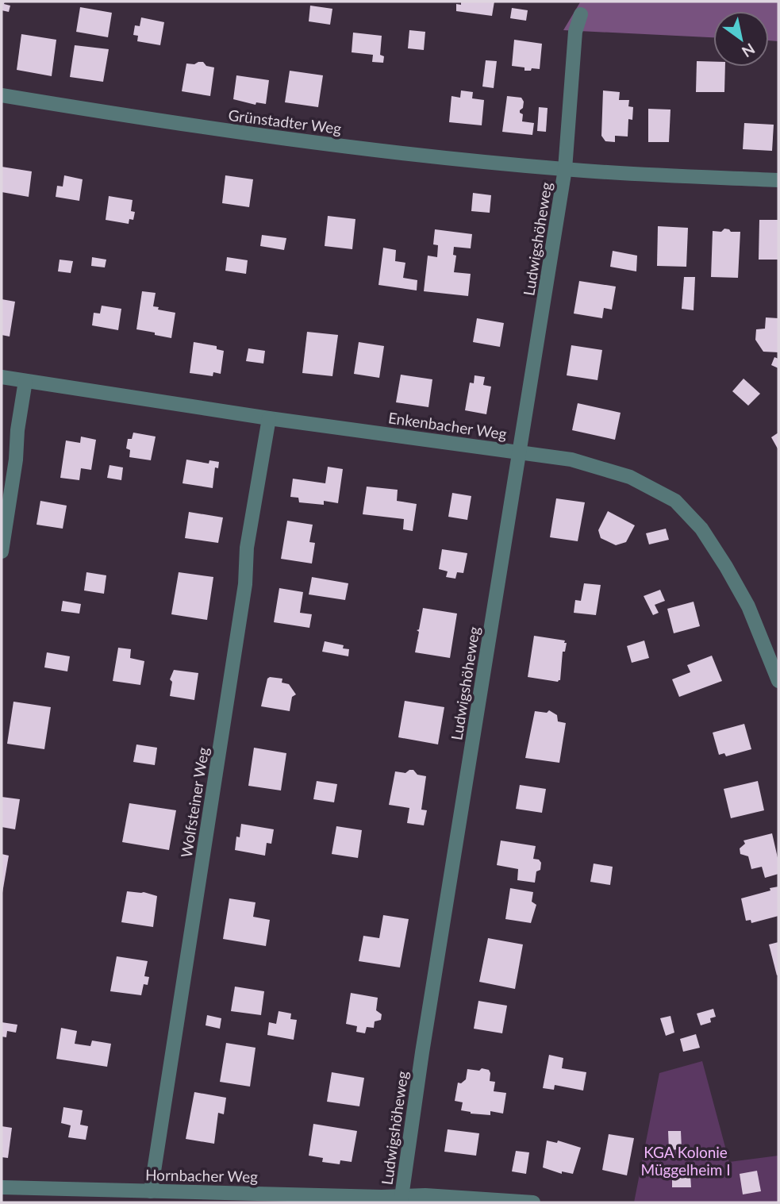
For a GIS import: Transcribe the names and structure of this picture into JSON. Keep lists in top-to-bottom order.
{
  "streets": {
    "street": [
      "Grünstadter Weg",
      "Ludwigshöheweg",
      "Enkenbacher Weg",
      "Wolfsteiner Weg",
      "Hornbacher Weg"
    ]
  },
  "crossings": [
    ["Grünstadter Weg", "Ludwigshöheweg"],
    ["Ludwigshöheweg", "Enkenbacher Weg"],
    ["Ludwigshöheweg", "Hornbacher Weg"],
    ["Enkenbacher Weg", "Wolfsteiner Weg"],
    ["Wolfsteiner Weg", "Hornbacher Weg"]
  ],
  "parks": ["KGA Kolonie Müggelheim I"],
  "north": "bottom right"
}
